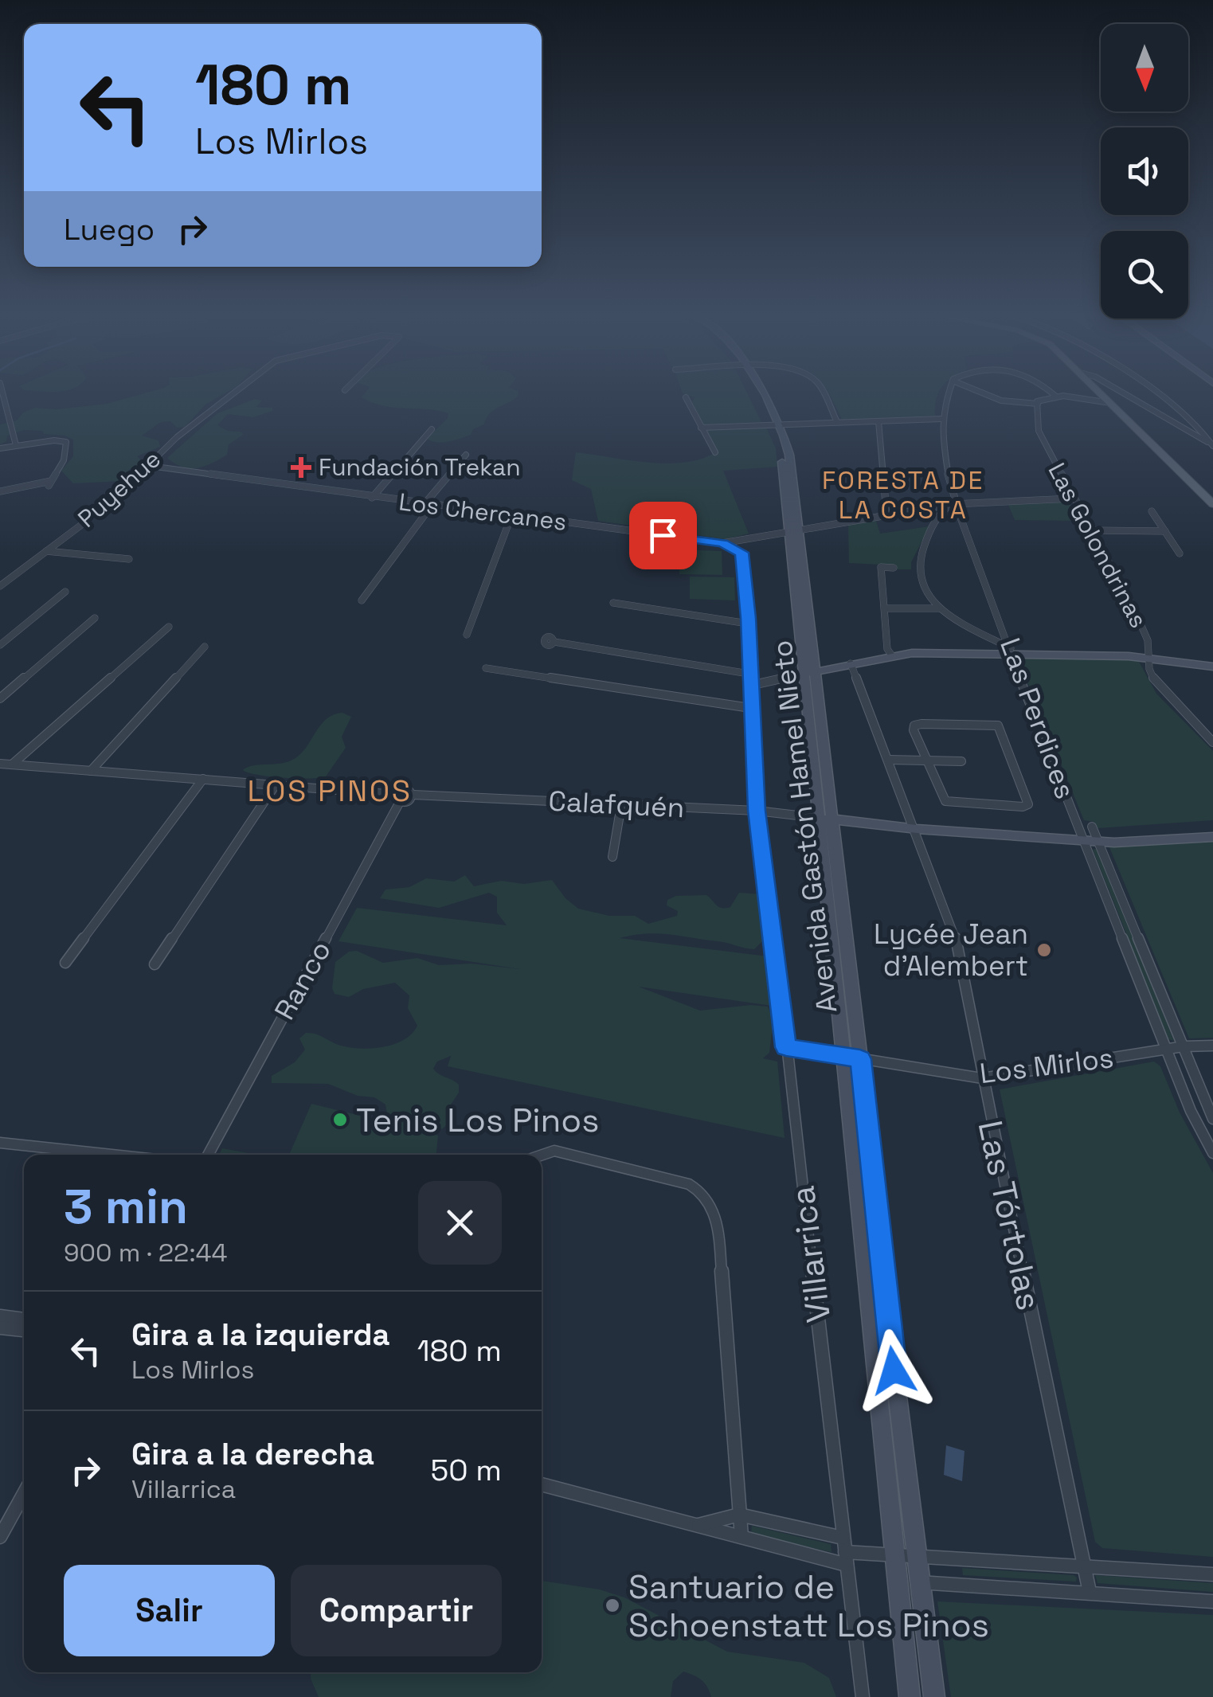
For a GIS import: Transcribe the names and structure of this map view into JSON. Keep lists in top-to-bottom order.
{
  "streets": {
    "main road": ["Avenida Gastón Hamel Nieto"],
    "street": [
      "Puyehue",
      "Los Chercanes",
      "Las Golondrinas",
      "Las Perdices",
      "Calafquén",
      "Ranco",
      "Los Mirlos",
      "Las Tórtolas",
      "Villarrica"
    ]
  },
  "crossings": [
    ["Puyehue", "Los Chercanes"],
    ["Las Perdices", "Los Mirlos"],
    ["Calafquén", "Avenida Gastón Hamel Nieto"],
    ["Calafquén", "Ranco"],
    ["Calafquén", "Villarrica"],
    ["Avenida Gastón Hamel Nieto", "Los Mirlos"],
    ["Los Mirlos", "Las Tórtolas"],
    ["Los Mirlos", "Villarrica"]
  ],
  "districts": ["FORESTA DE LA COSTA", "LOS PINOS"],
  "places": {
    "health": ["Fundación Trekan"],
    "other": ["Lycée Jean d’Alembert", "Tenis Los Pinos", "Santuario de Schoenstatt Los Pinos"]
  },
  "north": "bottom",
  "page": {
    "turn": ["180 m", "Los Mirlos"],
    "then": "Luego",
    "heading": ["3 min", "900 m · 22:44"],
    "list": [
      {
        "name": "Gira a la izquierda",
        "note": "Los Mirlos",
        "value": "180 m"
      },
      {
        "name": "Gira a la derecha",
        "note": "Villarrica",
        "value": "50 m"
      }
    ],
    "buttons": ["Salir", "Compartir"]
  }
}
